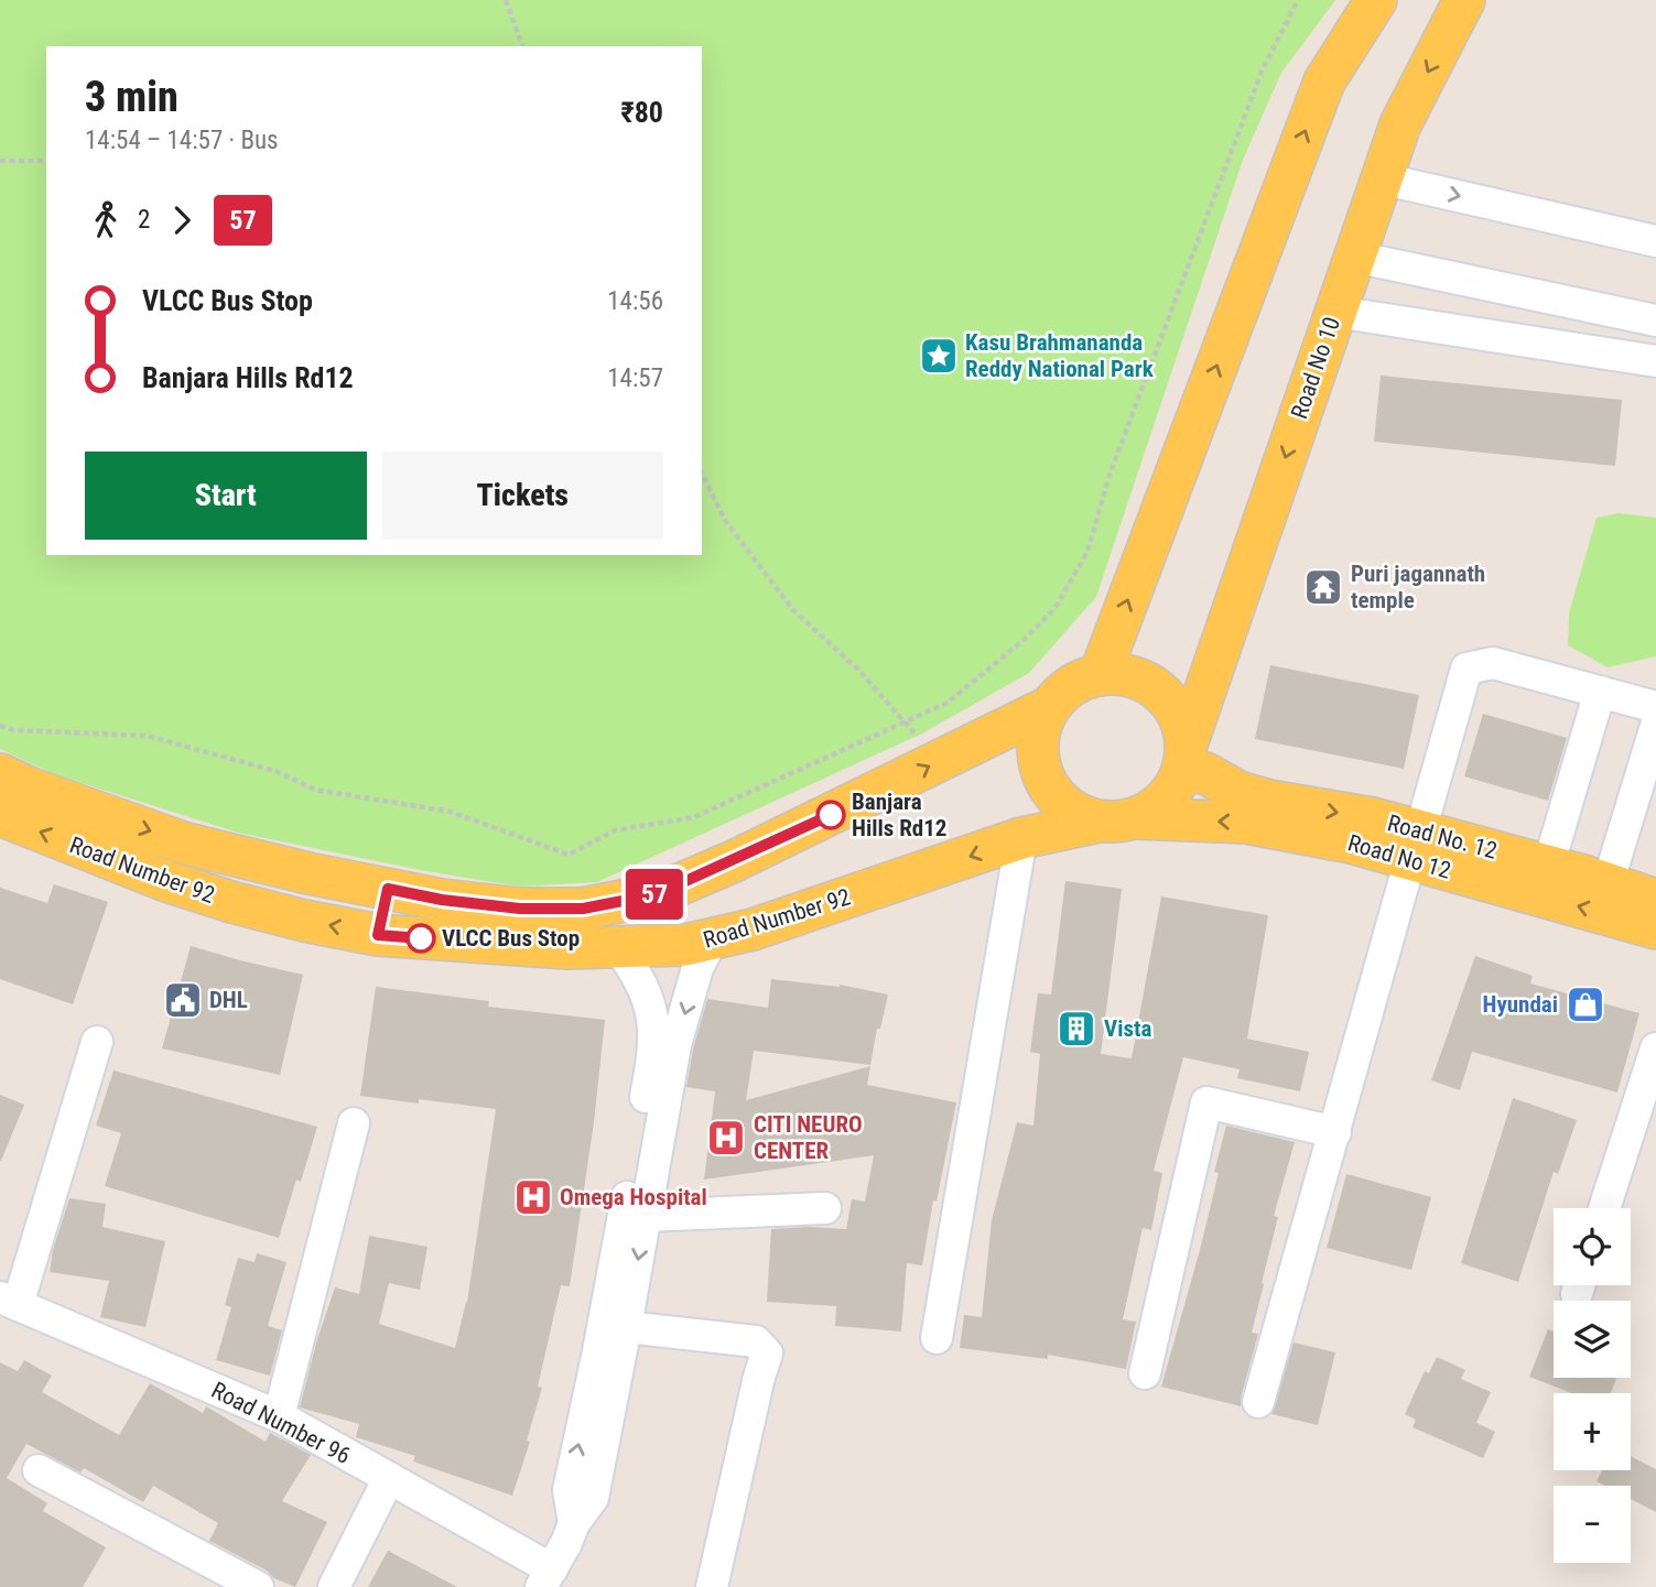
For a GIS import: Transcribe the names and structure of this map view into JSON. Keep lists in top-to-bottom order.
{
  "streets": {
    "main road": [
      "Road No 10",
      "Road No. 12",
      "Road No 12",
      "Road Number 92"
    ],
    "street": ["Road Number 96"]
  },
  "crossings": [
    ["Road No 10", "Road No. 12"],
    ["Road No 10", "Road No 12"],
    ["Road No 10", "Road Number 92"],
    ["Road No. 12", "Road No 12"],
    ["Road No. 12", "Road Number 92"],
    ["Road No 12", "Road Number 92"]
  ],
  "one_way": ["Road No. 12", "Road No 12"],
  "places": {
    "place": ["Kasu Brahmananda Reddy National Park"],
    "temple": ["Puri jagannath temple"],
    "other": ["Banjara Hills Rd12", "VLCC Bus Stop"],
    "public building": ["DHL"],
    "shop": ["Hyundai"],
    "building": ["Vista"],
    "hospital": ["CITI NEURO CENTER", "Omega Hospital"]
  },
  "lines": ["bus line 57"],
  "page": {
    "on_map": "57",
    "heading": ["3 min", "14:54 – 14:57 · Bus", "₹80"],
    "legs": ["2", "57"],
    "list": [
      {
        "name": "VLCC Bus Stop",
        "value": "14:56"
      },
      {
        "name": "Banjara Hills Rd12",
        "value": "14:57"
      }
    ],
    "buttons": ["Start", "Tickets"],
    "map_buttons": ["+", "−"]
  }
}
